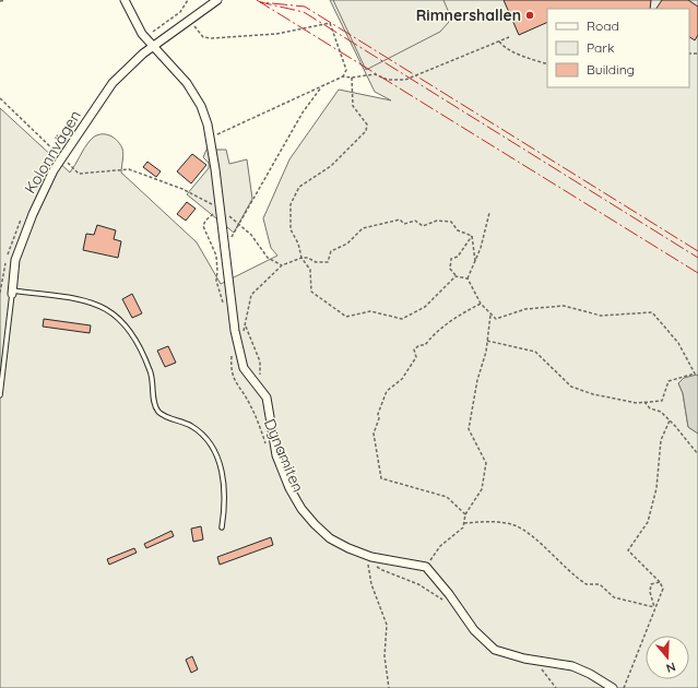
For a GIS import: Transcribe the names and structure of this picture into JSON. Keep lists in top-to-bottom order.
{
  "streets": {
    "street": ["Kolonnvägen"],
    "path": ["Dynamiten"]
  },
  "places": ["Rimnershallen"],
  "legend": ["Road", "Park", "Building"],
  "north": "bottom"
}
